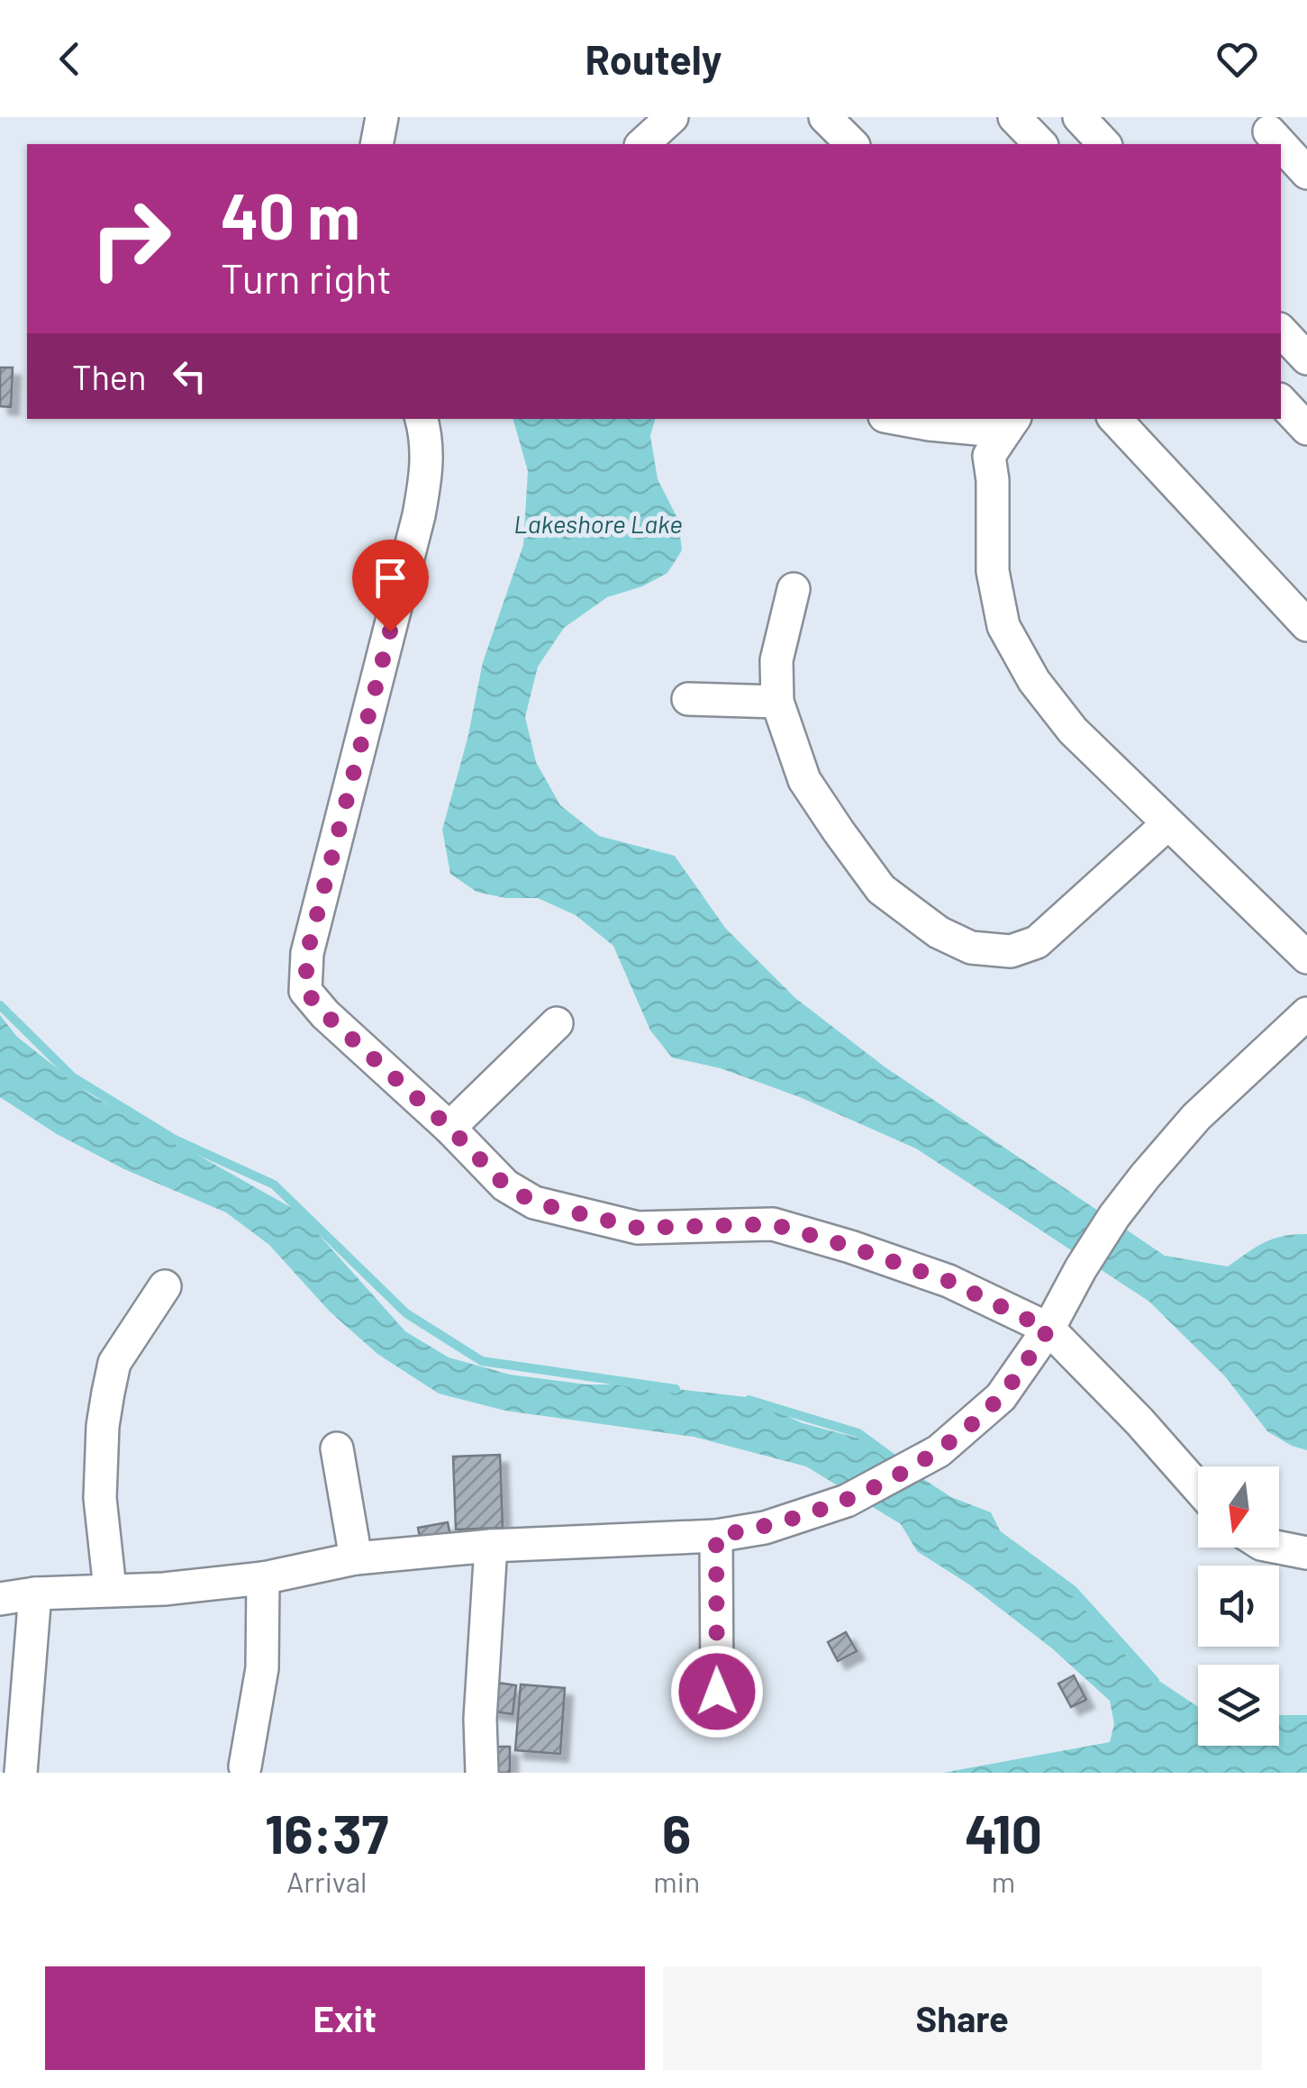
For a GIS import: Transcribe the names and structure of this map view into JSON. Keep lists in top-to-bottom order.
{
  "water": ["Lakeshore Lake"],
  "north": "bottom",
  "page": {
    "header": "Routely",
    "turn": ["40 m", "Turn right"],
    "then": "Then",
    "eta": [
      "16:37",
      "Arrival",
      "6",
      "min",
      "410",
      "m"
    ],
    "buttons": ["Exit", "Share"]
  }
}
